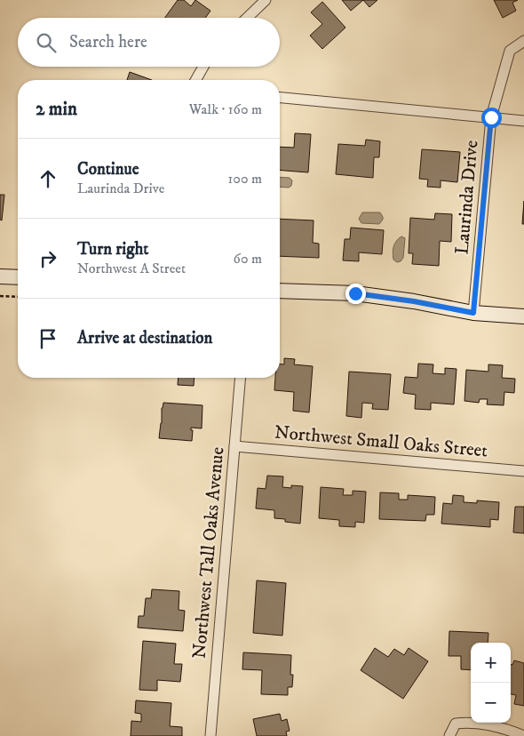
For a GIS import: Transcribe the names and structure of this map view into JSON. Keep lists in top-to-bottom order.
{
  "streets": {
    "street": ["Laurinda Drive", "Northwest Small Oaks Street", "Northwest Tall Oaks Avenue"]
  },
  "crossings": [
    ["Northwest Small Oaks Street", "Northwest Tall Oaks Avenue"]
  ],
  "page": {
    "search": "Search here",
    "heading": ["2 min", "Walk · 160 m"],
    "list": [
      ["Continue", "Laurinda Drive", "100 m"],
      ["Turn right", "Northwest A Street", "60 m"],
      "Arrive at destination"
    ],
    "map_buttons": ["+", "−"]
  }
}
